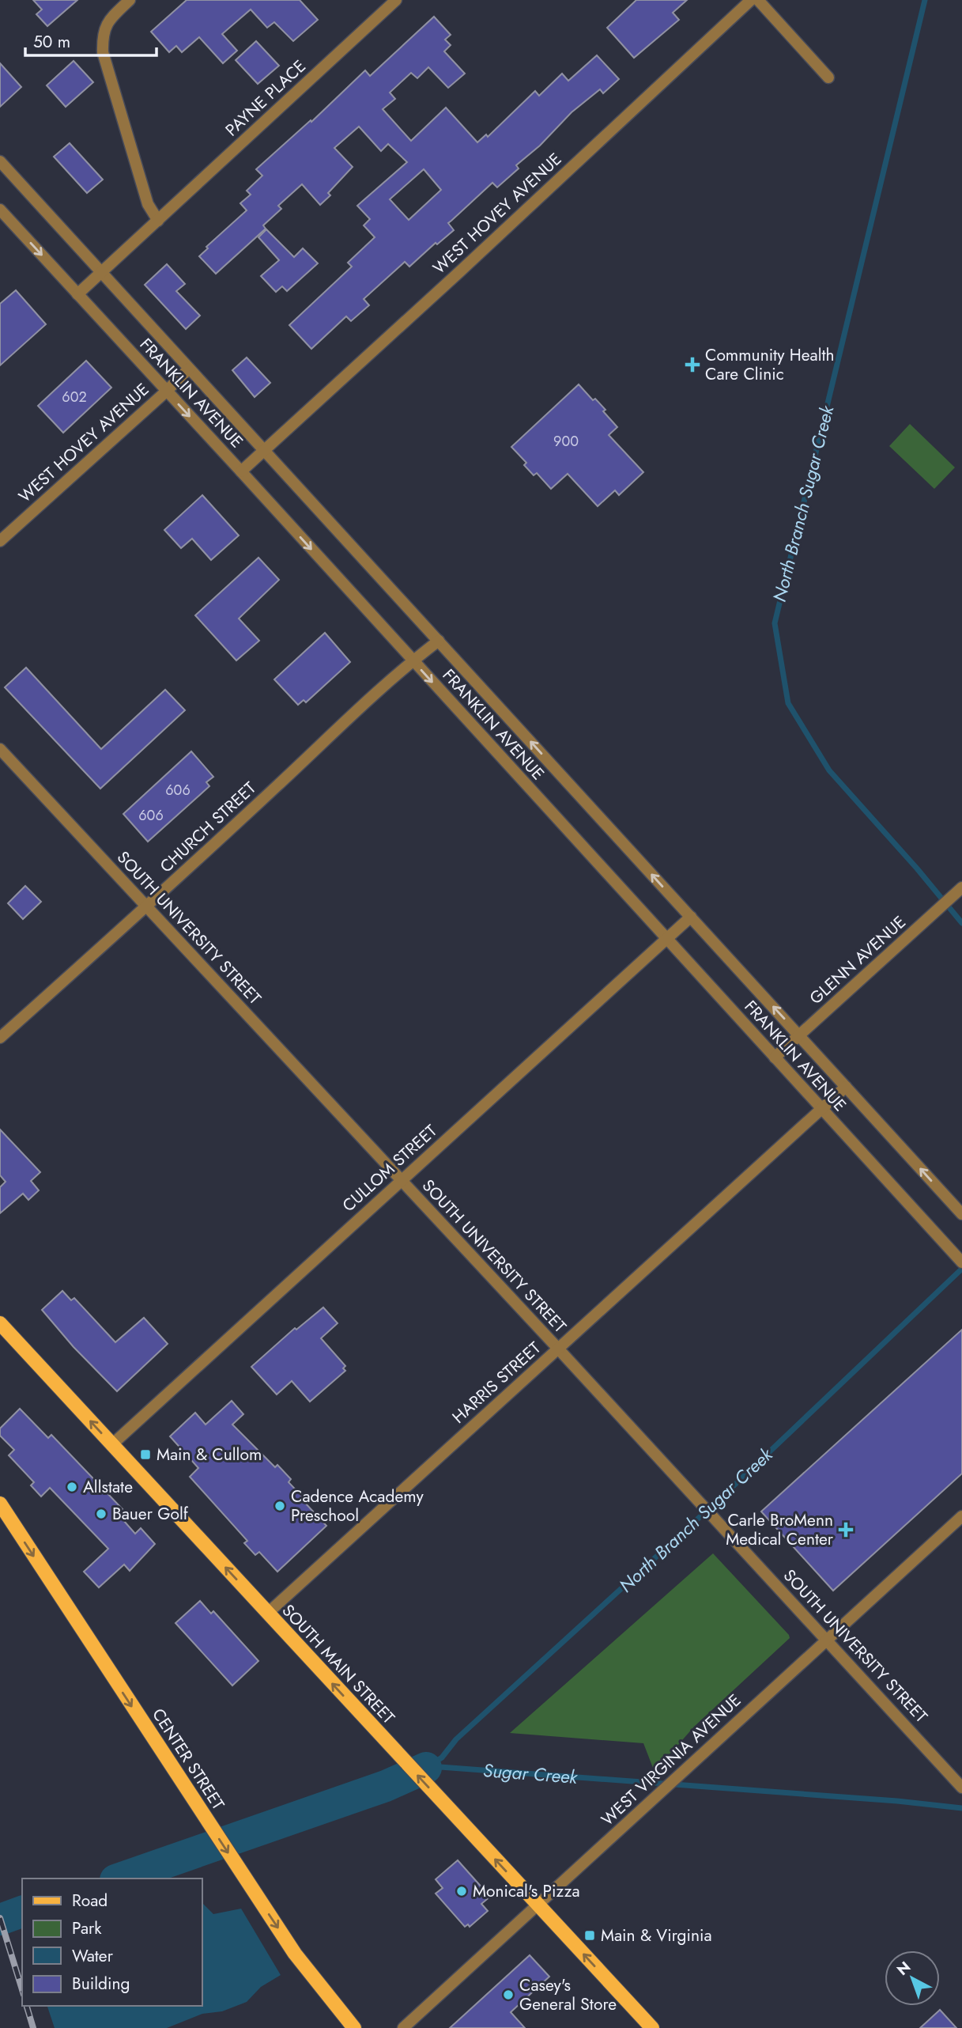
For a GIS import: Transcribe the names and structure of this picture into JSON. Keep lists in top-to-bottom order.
{
  "streets": {
    "main road": ["SOUTH MAIN STREET", "CENTER STREET"],
    "street": [
      "PAYNE PLACE",
      "WEST HOVEY AVENUE",
      "FRANKLIN AVENUE",
      "CHURCH STREET",
      "SOUTH UNIVERSITY STREET",
      "GLENN AVENUE",
      "CULLOM STREET",
      "HARRIS STREET",
      "WEST VIRGINIA AVENUE"
    ]
  },
  "crossings": [
    ["PAYNE PLACE", "FRANKLIN AVENUE"],
    ["WEST HOVEY AVENUE", "FRANKLIN AVENUE"],
    ["FRANKLIN AVENUE", "CHURCH STREET"],
    ["FRANKLIN AVENUE", "GLENN AVENUE"],
    ["FRANKLIN AVENUE", "CULLOM STREET"],
    ["FRANKLIN AVENUE", "HARRIS STREET"],
    ["CHURCH STREET", "SOUTH UNIVERSITY STREET"],
    ["SOUTH UNIVERSITY STREET", "CULLOM STREET"],
    ["SOUTH UNIVERSITY STREET", "HARRIS STREET"],
    ["SOUTH UNIVERSITY STREET", "WEST VIRGINIA AVENUE"],
    ["CULLOM STREET", "SOUTH MAIN STREET"],
    ["HARRIS STREET", "SOUTH MAIN STREET"],
    ["SOUTH MAIN STREET", "WEST VIRGINIA AVENUE"]
  ],
  "one_way": ["SOUTH MAIN STREET", "CENTER STREET"],
  "water": ["North Branch Sugar Creek", "Sugar Creek"],
  "places": {
    "health": ["Community Health Care Clinic", "Carle BroMenn Medical Center"],
    "transit": ["Main & Cullom", "Main & Virginia"],
    "other": [
      "Allstate",
      "Cadence Academy Preschool",
      "Bauer Golf",
      "Monical's Pizza",
      "Casey's General Store"
    ]
  },
  "house_numbers": [
    "602",
    "900",
    "606",
    "606"
  ],
  "legend": [
    "Road",
    "Park",
    "Water",
    "Building"
  ],
  "scale_bar": "50 m",
  "north": "top left"
}
